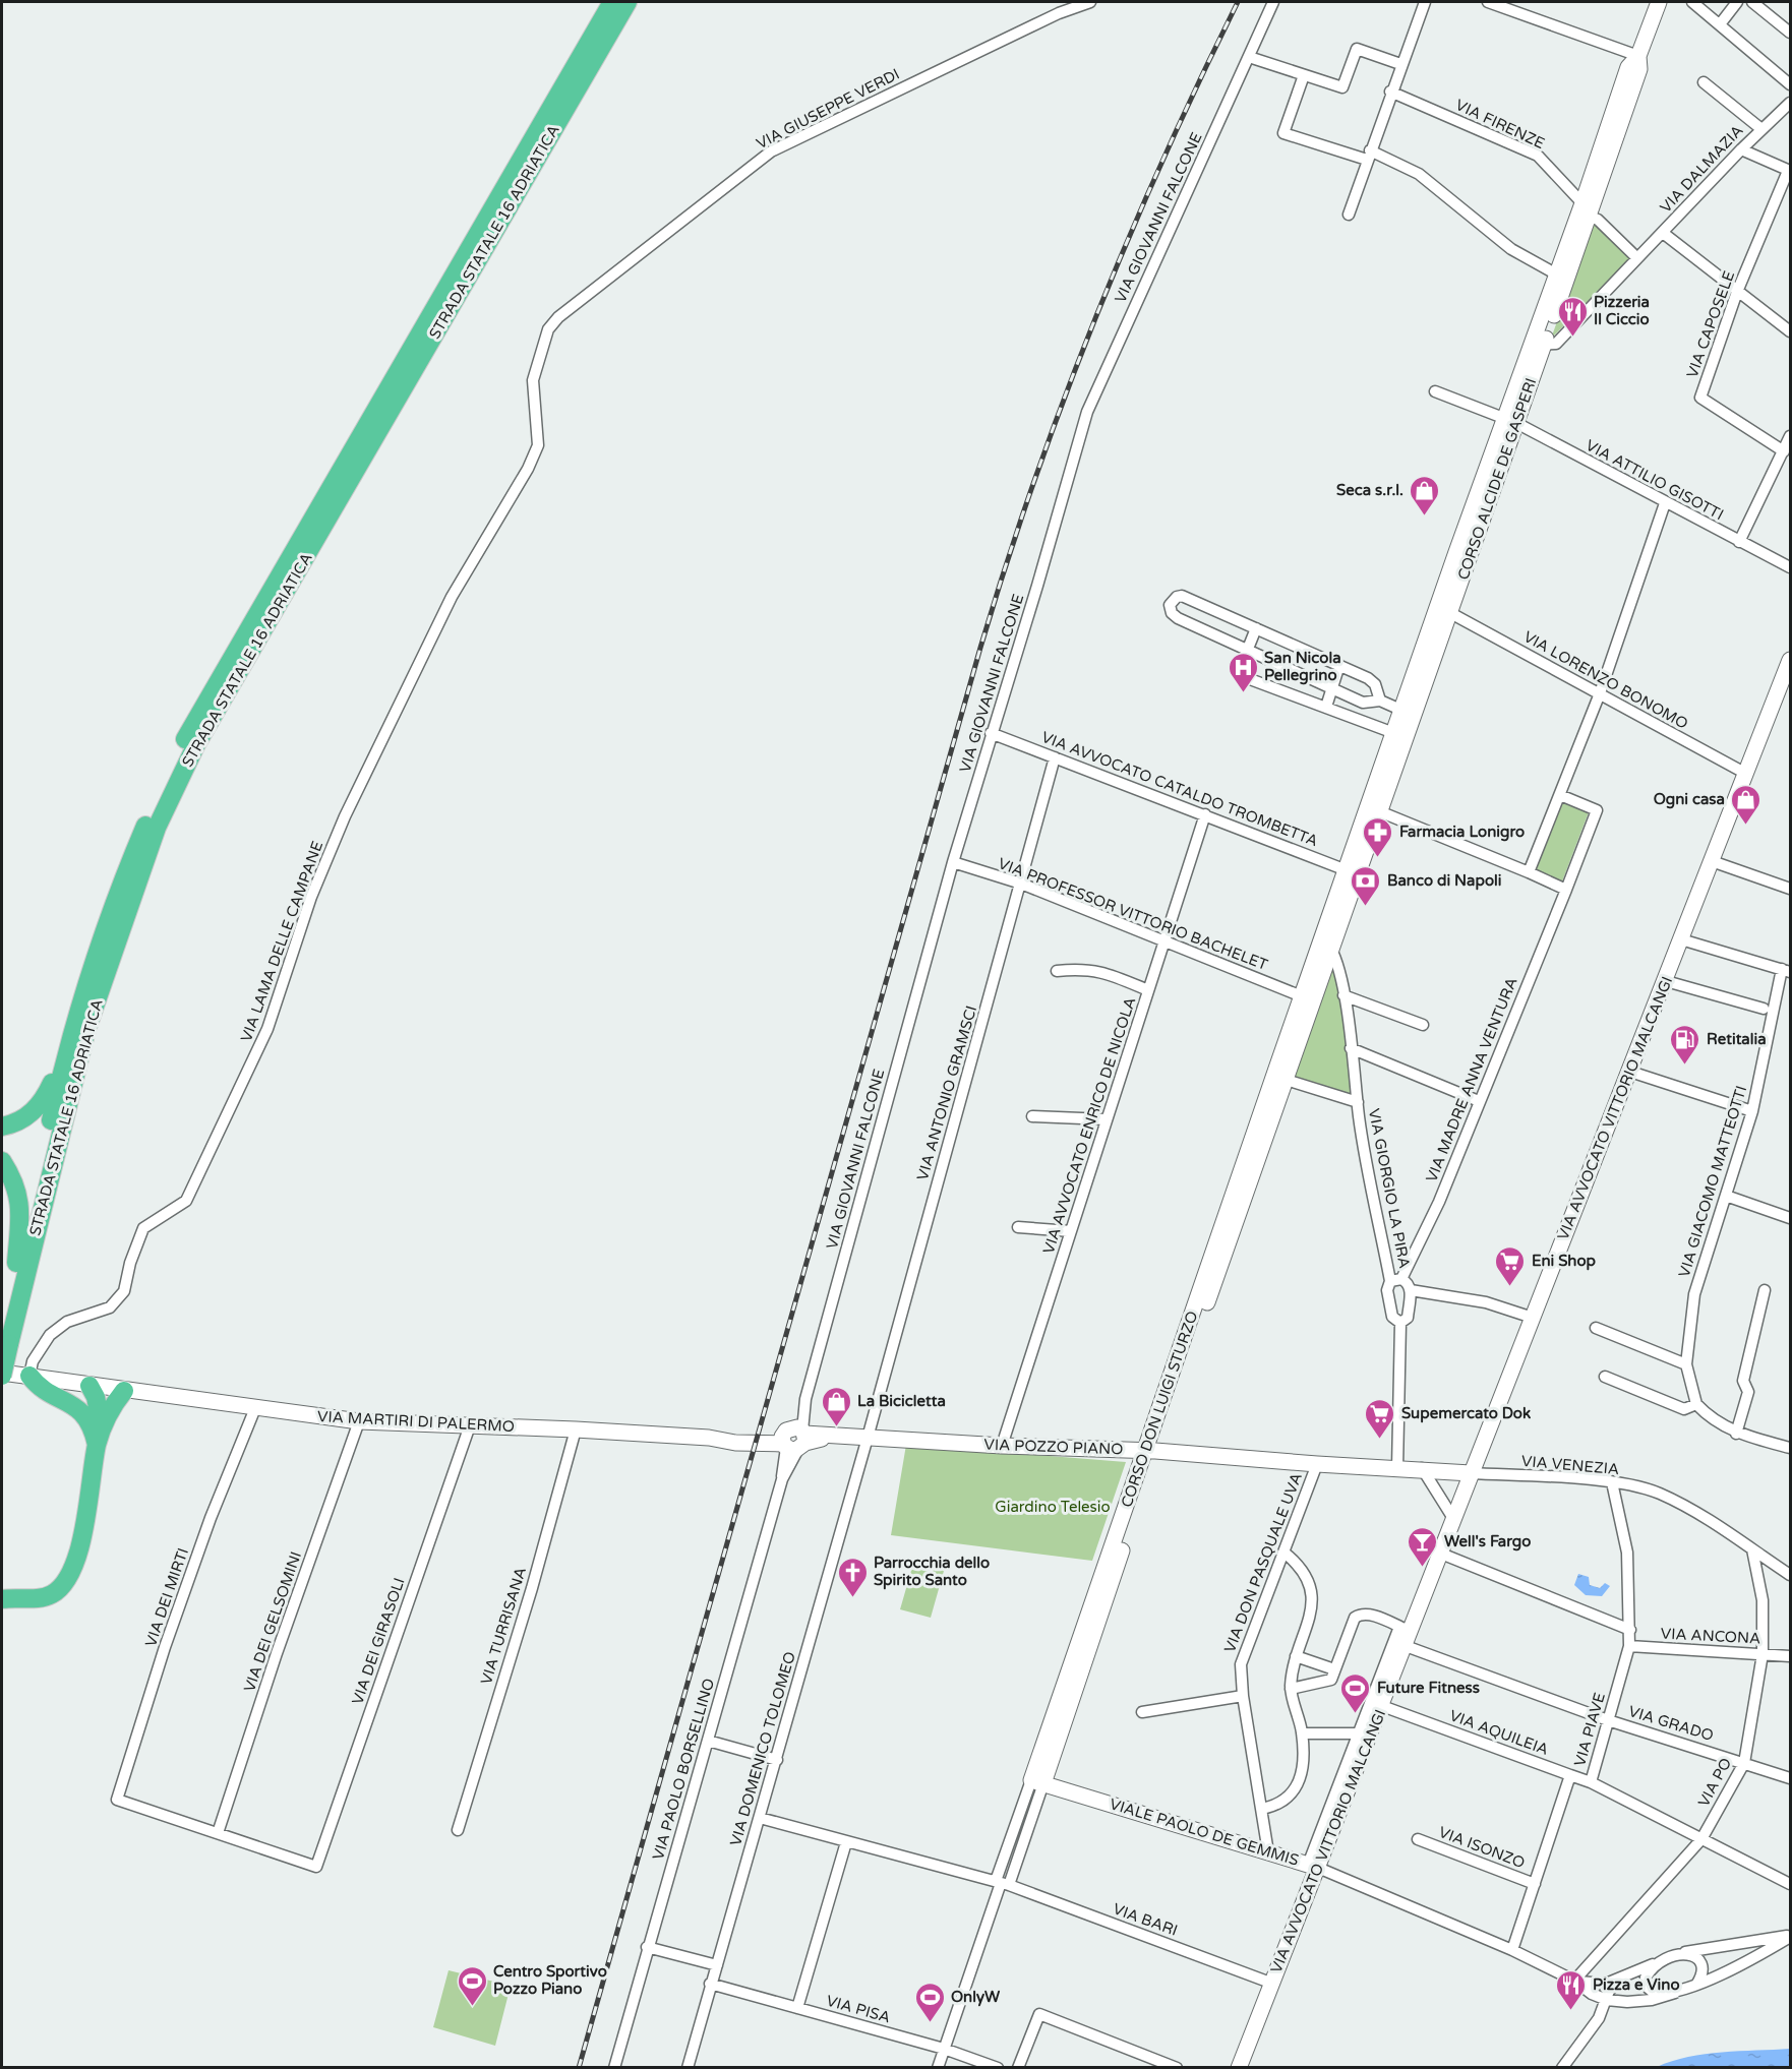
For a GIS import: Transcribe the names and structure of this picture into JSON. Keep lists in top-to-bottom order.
{
  "streets": {
    "highway": ["STRADA STATALE 16 ADRIATICA"],
    "street": [
      "VIA GIUSEPPE VERDI",
      "VIA FIRENZE",
      "VIA DALMAZIA",
      "VIA GIOVANNI FALCONE",
      "VIA CAPOSELE",
      "CORSO ALCIDE DE GASPERI",
      "VIA ATTILIO GISOTTI",
      "VIA LORENZO BONOMO",
      "VIA AVVOCATO CATALDO TROMBETTA",
      "VIA PROFESSOR VITTORIO BACHELET",
      "VIA LAMA DELLE CAMPANE",
      "VIA MADRE ANNA VENTURA",
      "VIA ANTONIO GRAMSCI",
      "VIA AVVOCATO VITTORIO MALCANGI",
      "VIA AVVOCATO ENRICO DE NICOLA",
      "VIA GIACOMO MATTEOTTI",
      "VIA GIORGIO LA PIRA",
      "CORSO DON LUIGI STURZO",
      "VIA MARTIRI DI PALERMO",
      "VIA POZZO PIANO",
      "VIA VENEZIA",
      "VIA DON PASQUALE UVA",
      "VIA DEI MIRTI",
      "VIA DEI GELSOMINI",
      "VIA TURRISANA",
      "VIA ANCONA",
      "VIA DEI GIRASOLI",
      "VIA GRADO",
      "VIA PIAVE",
      "VIA AQUILEIA",
      "VIA DOMENICO TOLOMEO",
      "VIA PAOLO BORSELLINO",
      "VIA PO",
      "VIALE PAOLO DE GEMMIS",
      "VIA ISONZO",
      "VIA BARI",
      "VIA PISA"
    ]
  },
  "crossings": [
    ["VIA GIUSEPPE VERDI", "VIA LAMA DELLE CAMPANE"],
    ["VIA FIRENZE", "VIA DALMAZIA"],
    ["VIA DALMAZIA", "CORSO ALCIDE DE GASPERI"],
    ["VIA GIOVANNI FALCONE", "VIA AVVOCATO CATALDO TROMBETTA"],
    ["VIA GIOVANNI FALCONE", "VIA PROFESSOR VITTORIO BACHELET"],
    ["VIA GIOVANNI FALCONE", "VIA POZZO PIANO"],
    ["VIA GIOVANNI FALCONE", "VIA PAOLO BORSELLINO"],
    ["CORSO ALCIDE DE GASPERI", "VIA ATTILIO GISOTTI"],
    ["CORSO ALCIDE DE GASPERI", "VIA LORENZO BONOMO"],
    ["CORSO ALCIDE DE GASPERI", "VIA AVVOCATO CATALDO TROMBETTA"],
    ["VIA LORENZO BONOMO", "VIA AVVOCATO VITTORIO MALCANGI"],
    ["VIA AVVOCATO CATALDO TROMBETTA", "VIA ANTONIO GRAMSCI"],
    ["VIA AVVOCATO CATALDO TROMBETTA", "VIA AVVOCATO ENRICO DE NICOLA"],
    ["VIA PROFESSOR VITTORIO BACHELET", "VIA ANTONIO GRAMSCI"],
    ["VIA PROFESSOR VITTORIO BACHELET", "VIA AVVOCATO ENRICO DE NICOLA"],
    ["VIA MADRE ANNA VENTURA", "VIA GIORGIO LA PIRA"],
    ["VIA ANTONIO GRAMSCI", "VIA POZZO PIANO"],
    ["VIA ANTONIO GRAMSCI", "VIA DOMENICO TOLOMEO"],
    ["VIA AVVOCATO VITTORIO MALCANGI", "VIA POZZO PIANO"],
    ["VIA AVVOCATO VITTORIO MALCANGI", "VIA VENEZIA"],
    ["VIA AVVOCATO VITTORIO MALCANGI", "VIA GRADO"],
    ["VIA AVVOCATO VITTORIO MALCANGI", "VIA AQUILEIA"],
    ["VIA AVVOCATO VITTORIO MALCANGI", "VIALE PAOLO DE GEMMIS"],
    ["VIA AVVOCATO VITTORIO MALCANGI", "VIA BARI"],
    ["VIA AVVOCATO ENRICO DE NICOLA", "VIA POZZO PIANO"],
    ["CORSO DON LUIGI STURZO", "VIA POZZO PIANO"],
    ["CORSO DON LUIGI STURZO", "VIALE PAOLO DE GEMMIS"],
    ["CORSO DON LUIGI STURZO", "VIA BARI"],
    ["CORSO DON LUIGI STURZO", "VIA PISA"],
    ["VIA MARTIRI DI PALERMO", "VIA POZZO PIANO"],
    ["VIA MARTIRI DI PALERMO", "VIA DEI MIRTI"],
    ["VIA MARTIRI DI PALERMO", "VIA DEI GELSOMINI"],
    ["VIA MARTIRI DI PALERMO", "VIA TURRISANA"],
    ["VIA MARTIRI DI PALERMO", "VIA DEI GIRASOLI"],
    ["VIA POZZO PIANO", "VIA VENEZIA"],
    ["VIA POZZO PIANO", "VIA DON PASQUALE UVA"],
    ["VIA POZZO PIANO", "VIA DOMENICO TOLOMEO"],
    ["VIA POZZO PIANO", "VIA PAOLO BORSELLINO"],
    ["VIA VENEZIA", "VIA PIAVE"],
    ["VIA VENEZIA", "VIA PO"],
    ["VIA DON PASQUALE UVA", "VIALE PAOLO DE GEMMIS"],
    ["VIA DEI MIRTI", "VIA DEI GELSOMINI"],
    ["VIA DEI MIRTI", "VIA DEI GIRASOLI"],
    ["VIA DEI GELSOMINI", "VIA DEI GIRASOLI"],
    ["VIA ANCONA", "VIA PIAVE"],
    ["VIA ANCONA", "VIA PO"],
    ["VIA GRADO", "VIA PIAVE"],
    ["VIA GRADO", "VIA PO"],
    ["VIA PIAVE", "VIA AQUILEIA"],
    ["VIA PIAVE", "VIALE PAOLO DE GEMMIS"],
    ["VIA PIAVE", "VIA ISONZO"],
    ["VIA DOMENICO TOLOMEO", "VIA BARI"],
    ["VIA DOMENICO TOLOMEO", "VIA PISA"],
    ["VIA PO", "VIALE PAOLO DE GEMMIS"]
  ],
  "parks": ["Giardino Telesio"],
  "places": {
    "restaurant": ["Pizzeria Il Ciccio", "Pizza e Vino"],
    "shop": ["Seca s.r.l.", "Ogni casa", "La Bicicletta"],
    "hospital": ["San Nicola Pellegrino"],
    "pharmacy": ["Farmacia Lonigro"],
    "bank": ["Banco di Napoli"],
    "fuel station": ["Retitalia"],
    "supermarket": ["Eni Shop", "Supemercato Dok"],
    "bar": ["Well's Fargo"],
    "church": ["Parrocchia dello Spirito Santo"],
    "sports": ["Future Fitness", "Centro Sportivo Pozzo Piano", "OnlyW"]
  }
}
